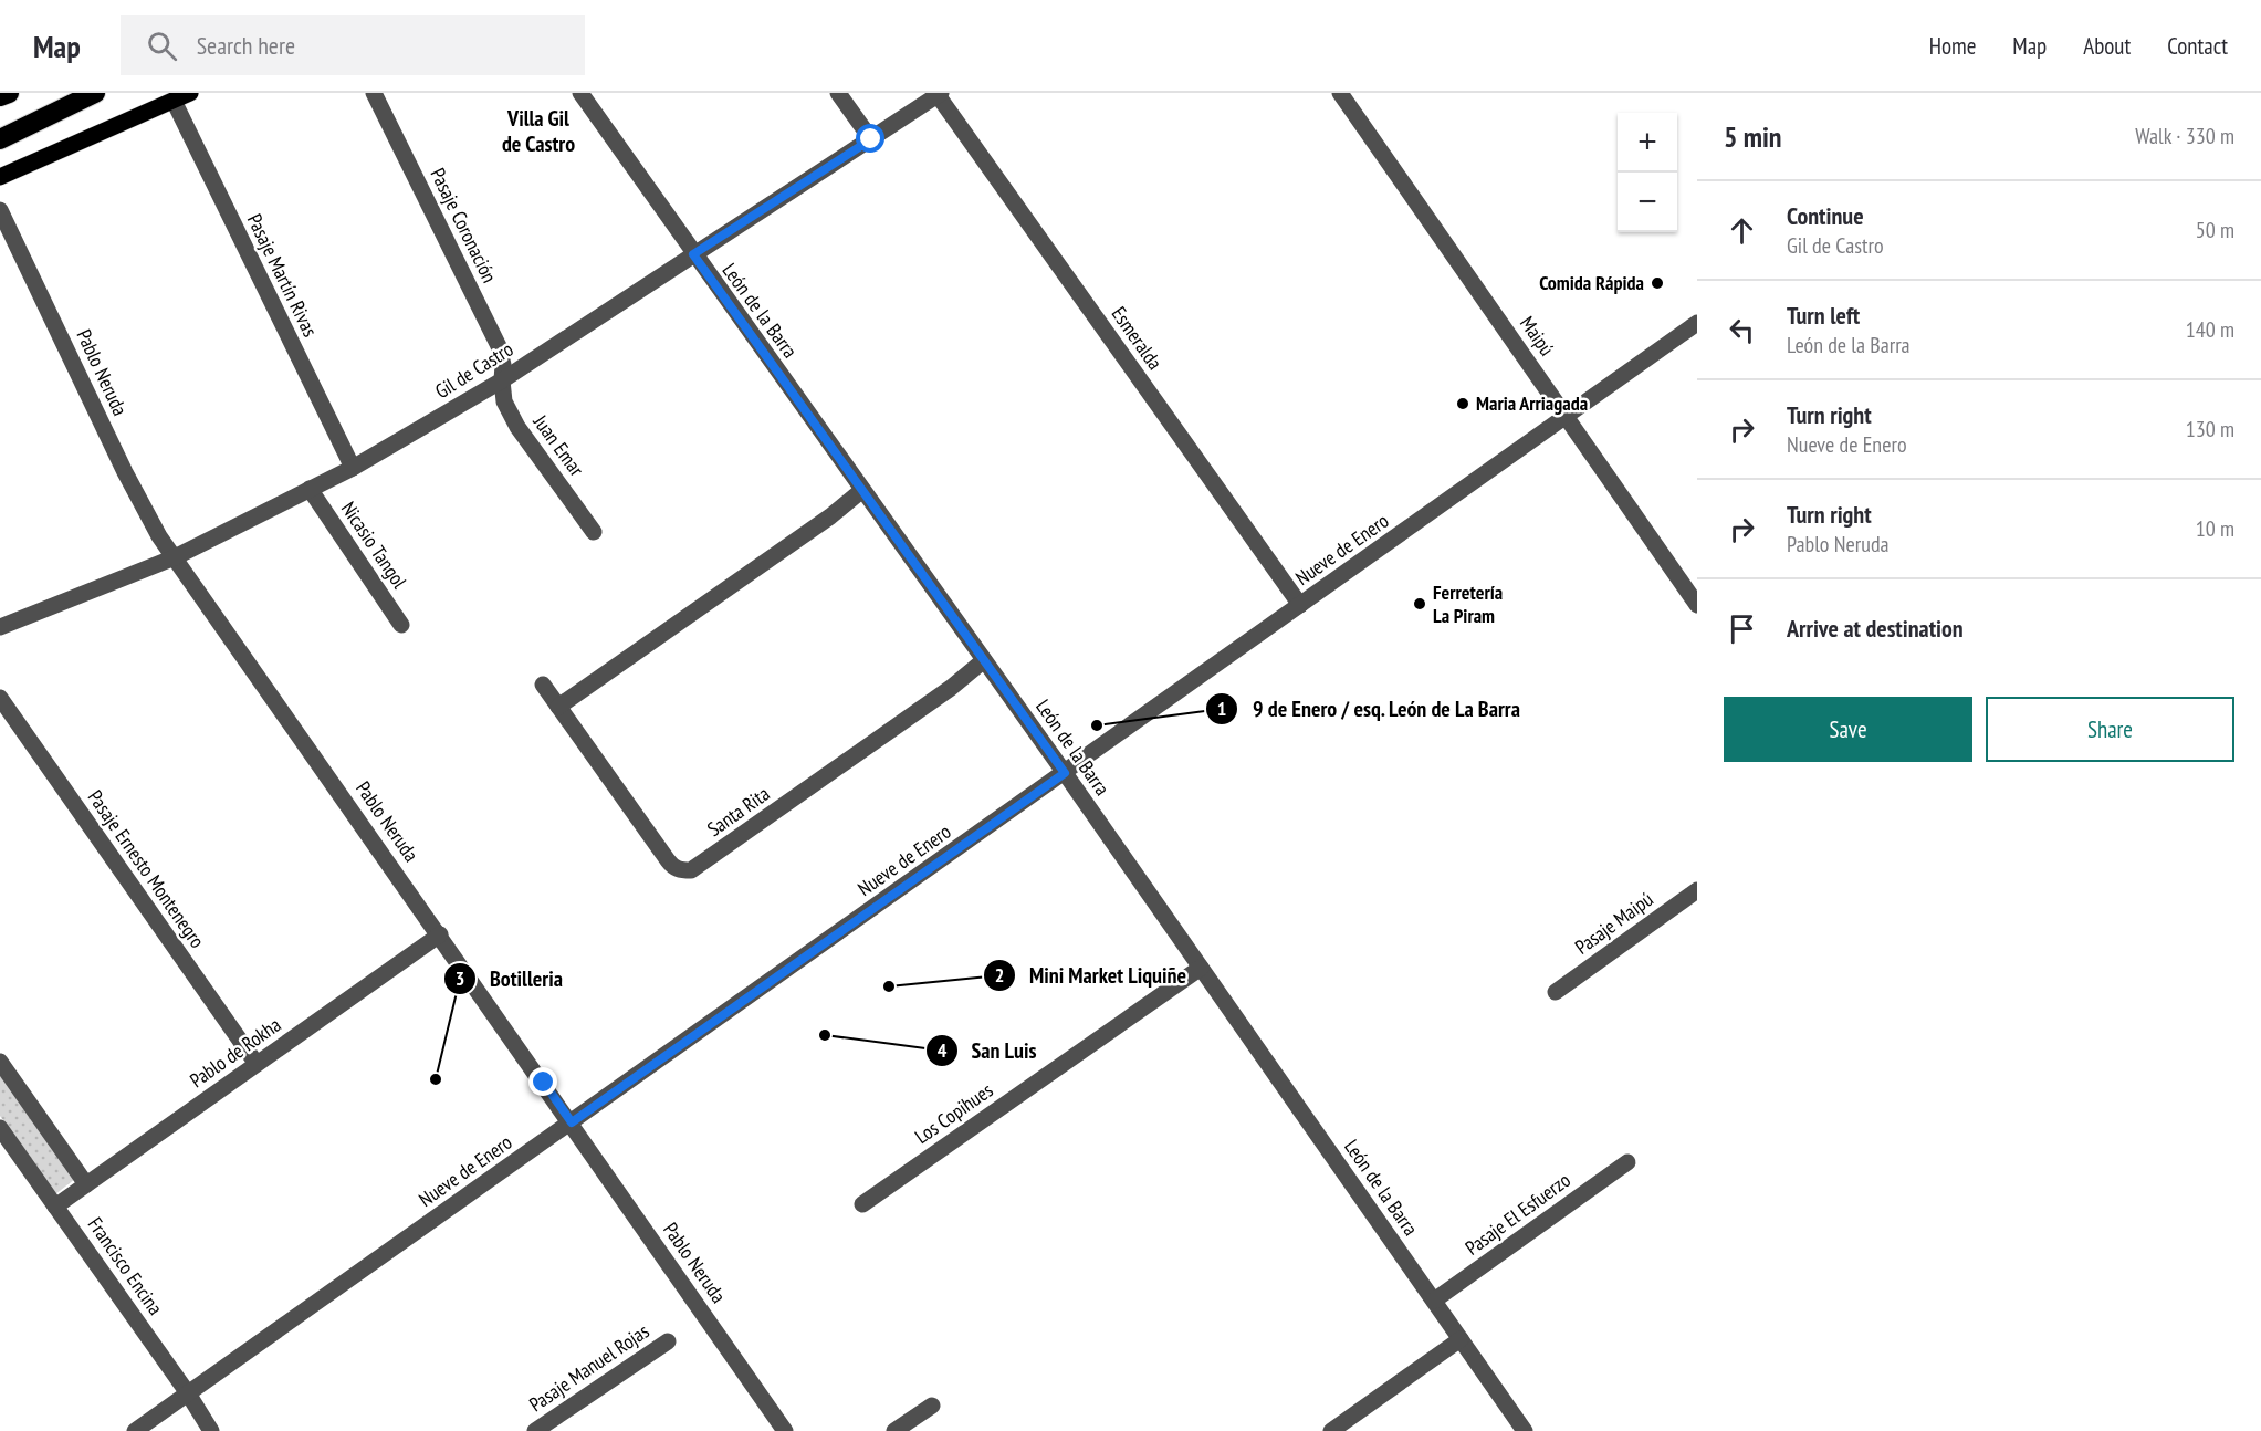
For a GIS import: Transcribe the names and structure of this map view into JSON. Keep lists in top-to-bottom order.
{
  "streets": {
    "street": [
      "Pasaje Coronación",
      "Pasaje Martín Rivas",
      "León de la Barra",
      "Maipú",
      "Esmeralda",
      "Gil de Castro",
      "Pablo Neruda",
      "Juan Emar",
      "Nicasio Tangol",
      "Nueve de Enero",
      "Santa Rita",
      "Pasaje Ernesto Montenegro",
      "Pasaje Maipú",
      "Pablo de Rokha",
      "Los Copihues",
      "Pasaje El Esfuerzo",
      "Francisco Encina",
      "Pasaje Manuel Rojas"
    ]
  },
  "crossings": [
    ["Pasaje Coronación", "Gil de Castro"],
    ["Pasaje Coronación", "Juan Emar"],
    ["Pasaje Martín Rivas", "Gil de Castro"],
    ["León de la Barra", "Gil de Castro"],
    ["León de la Barra", "Nueve de Enero"],
    ["León de la Barra", "Santa Rita"],
    ["León de la Barra", "Los Copihues"],
    ["León de la Barra", "Pasaje El Esfuerzo"],
    ["Maipú", "Nueve de Enero"],
    ["Esmeralda", "Gil de Castro"],
    ["Esmeralda", "Nueve de Enero"],
    ["Gil de Castro", "Pablo Neruda"],
    ["Gil de Castro", "Juan Emar"],
    ["Gil de Castro", "Nicasio Tangol"],
    ["Pablo Neruda", "Nueve de Enero"],
    ["Pablo Neruda", "Pablo de Rokha"],
    ["Nueve de Enero", "Francisco Encina"],
    ["Pasaje Ernesto Montenegro", "Pablo de Rokha"],
    ["Pablo de Rokha", "Francisco Encina"]
  ],
  "districts": ["Villa Gil de Castro"],
  "places": [
    "Comida Rápida",
    "Maria Arriagada",
    "Ferretería La Piram",
    "9 de Enero / esq. León de La Barra",
    "Mini Market Liquiñe",
    "San Luis",
    "Botilleria"
  ],
  "page": {
    "header": "Map",
    "search": "Search here",
    "nav": [
      "Home",
      "Map",
      "About",
      "Contact"
    ],
    "heading": ["5 min", "Walk · 330 m"],
    "map_buttons": ["+", "−"],
    "list": [
      ["Continue", "Gil de Castro", "50 m"],
      ["Turn left", "León de la Barra", "140 m"],
      ["Turn right", "Nueve de Enero", "130 m"],
      ["Turn right", "Pablo Neruda", "10 m"],
      "Arrive at destination"
    ],
    "buttons": ["Save", "Share"]
  }
}
